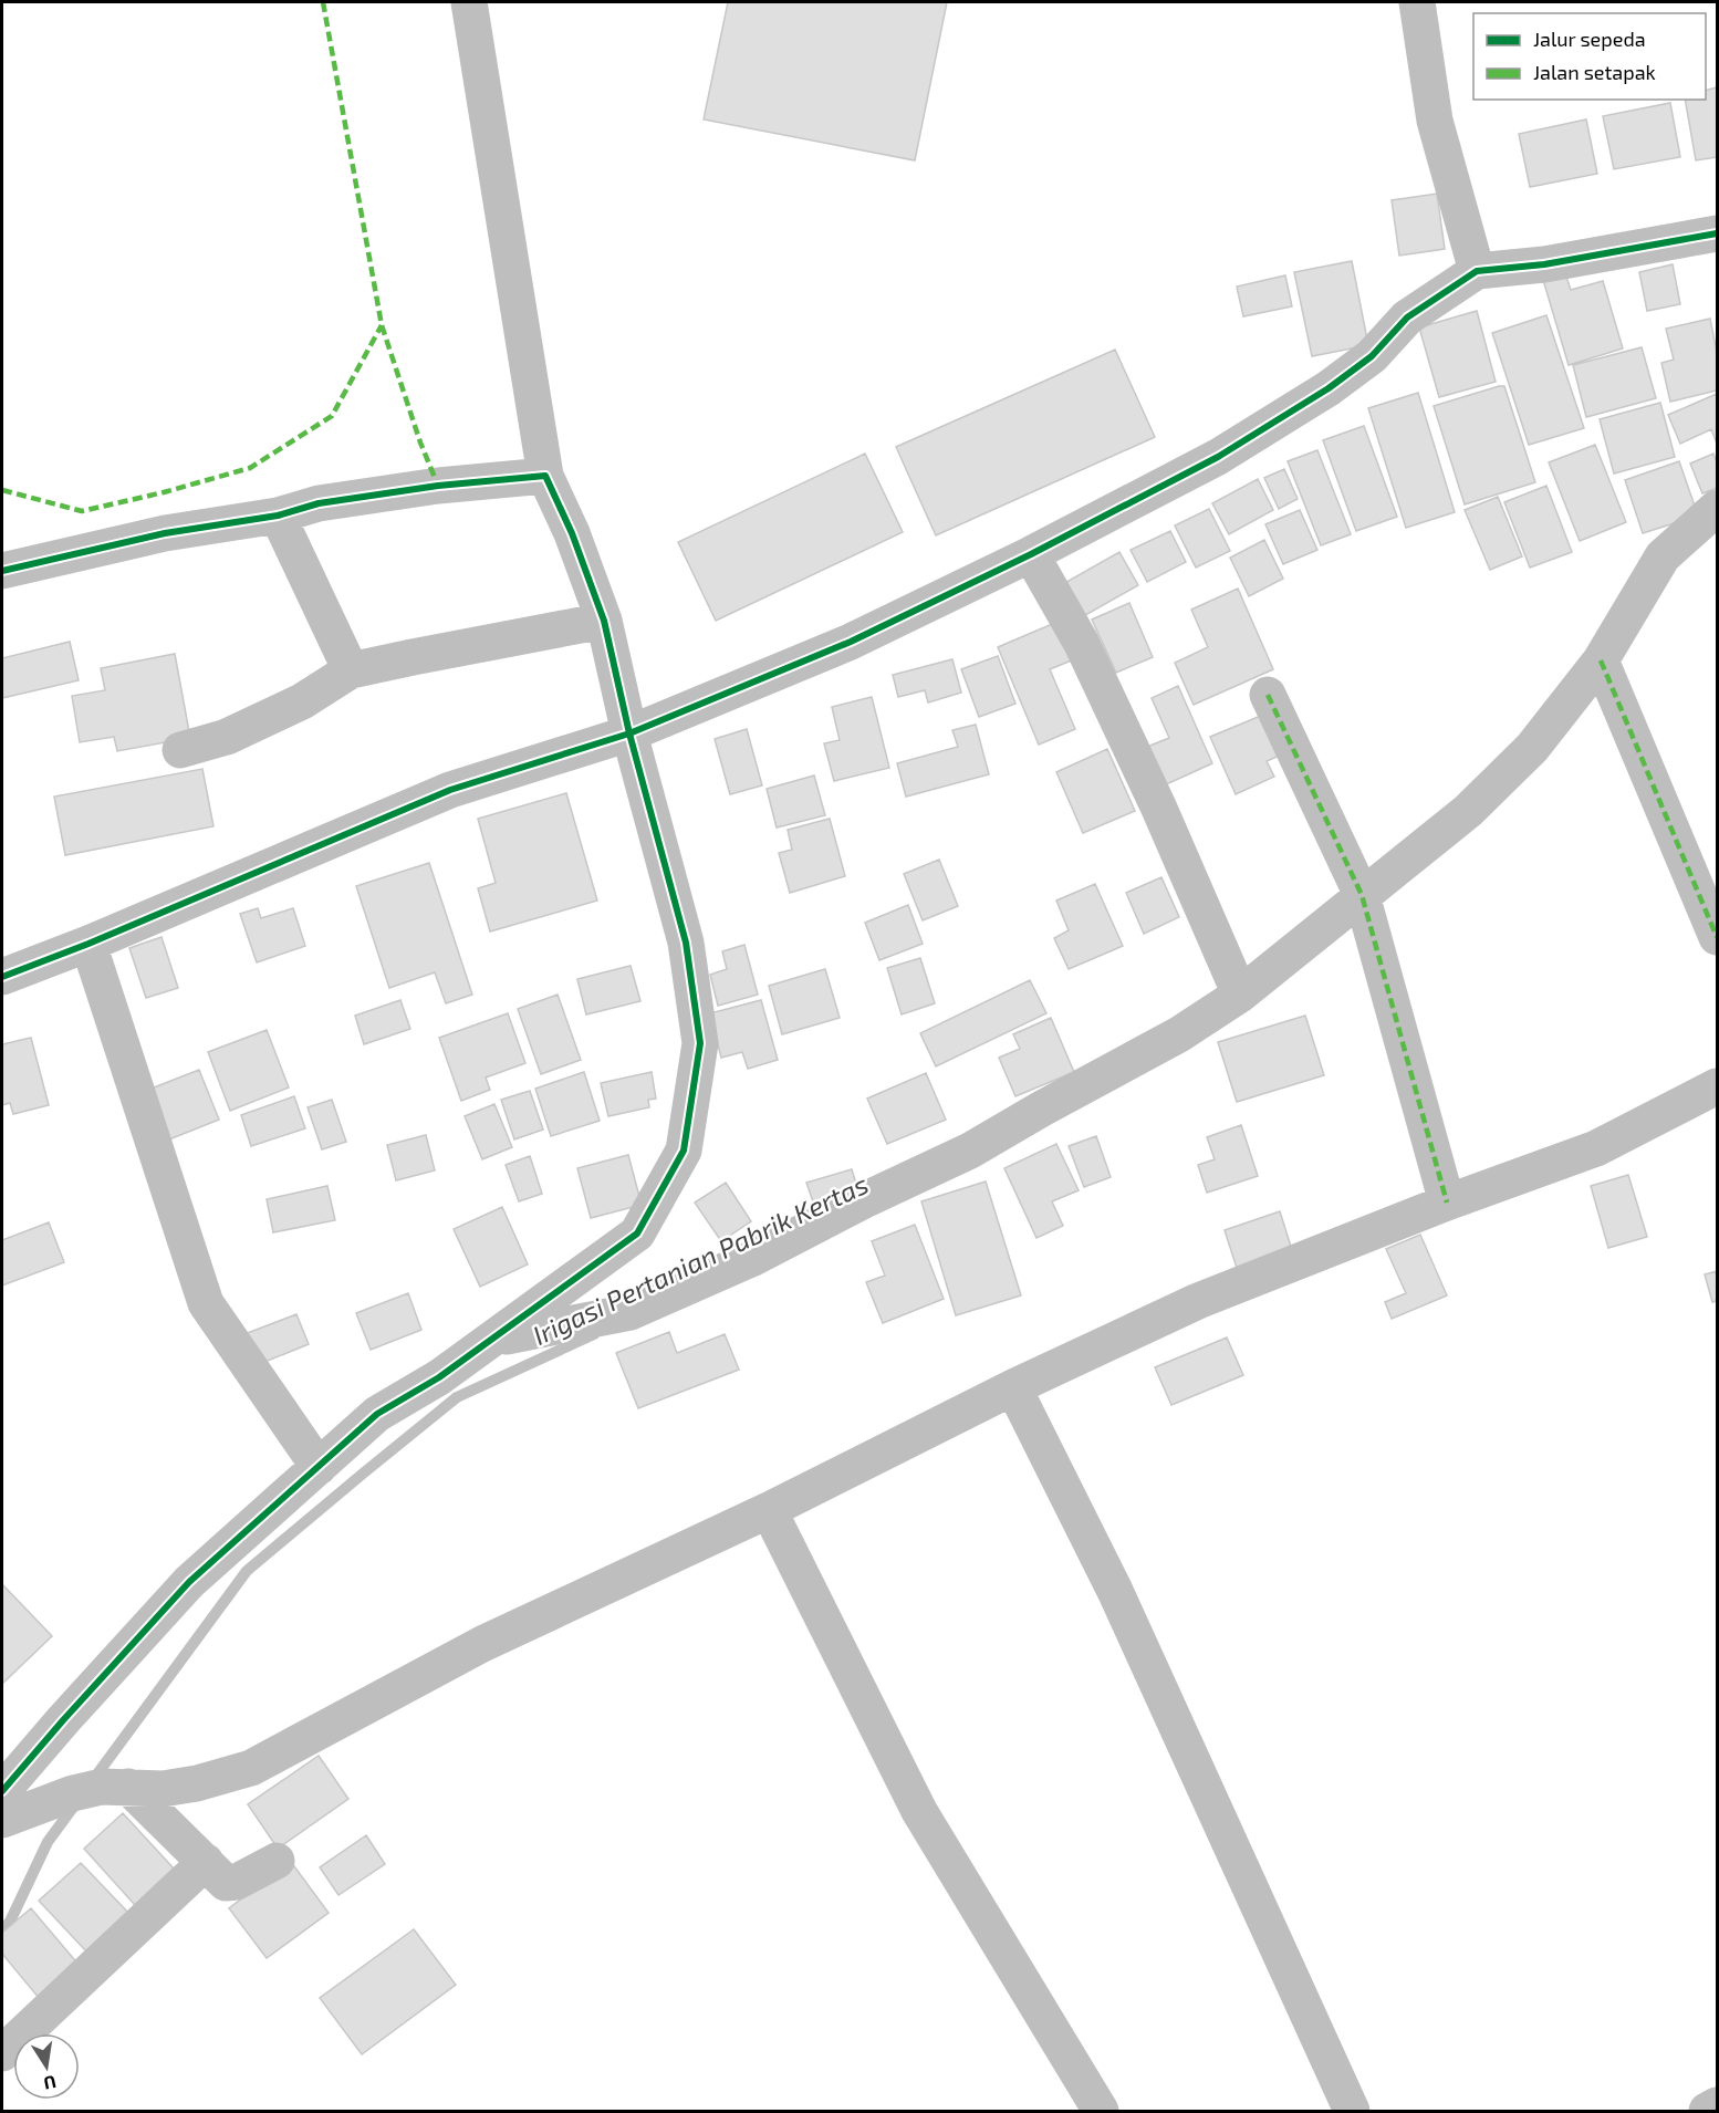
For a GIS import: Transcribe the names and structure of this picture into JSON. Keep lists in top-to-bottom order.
{
  "water": ["Irigasi Pertanian Pabrik Kertas"],
  "legend": ["Jalur sepeda", "Jalan setapak"],
  "north": "bottom"
}
